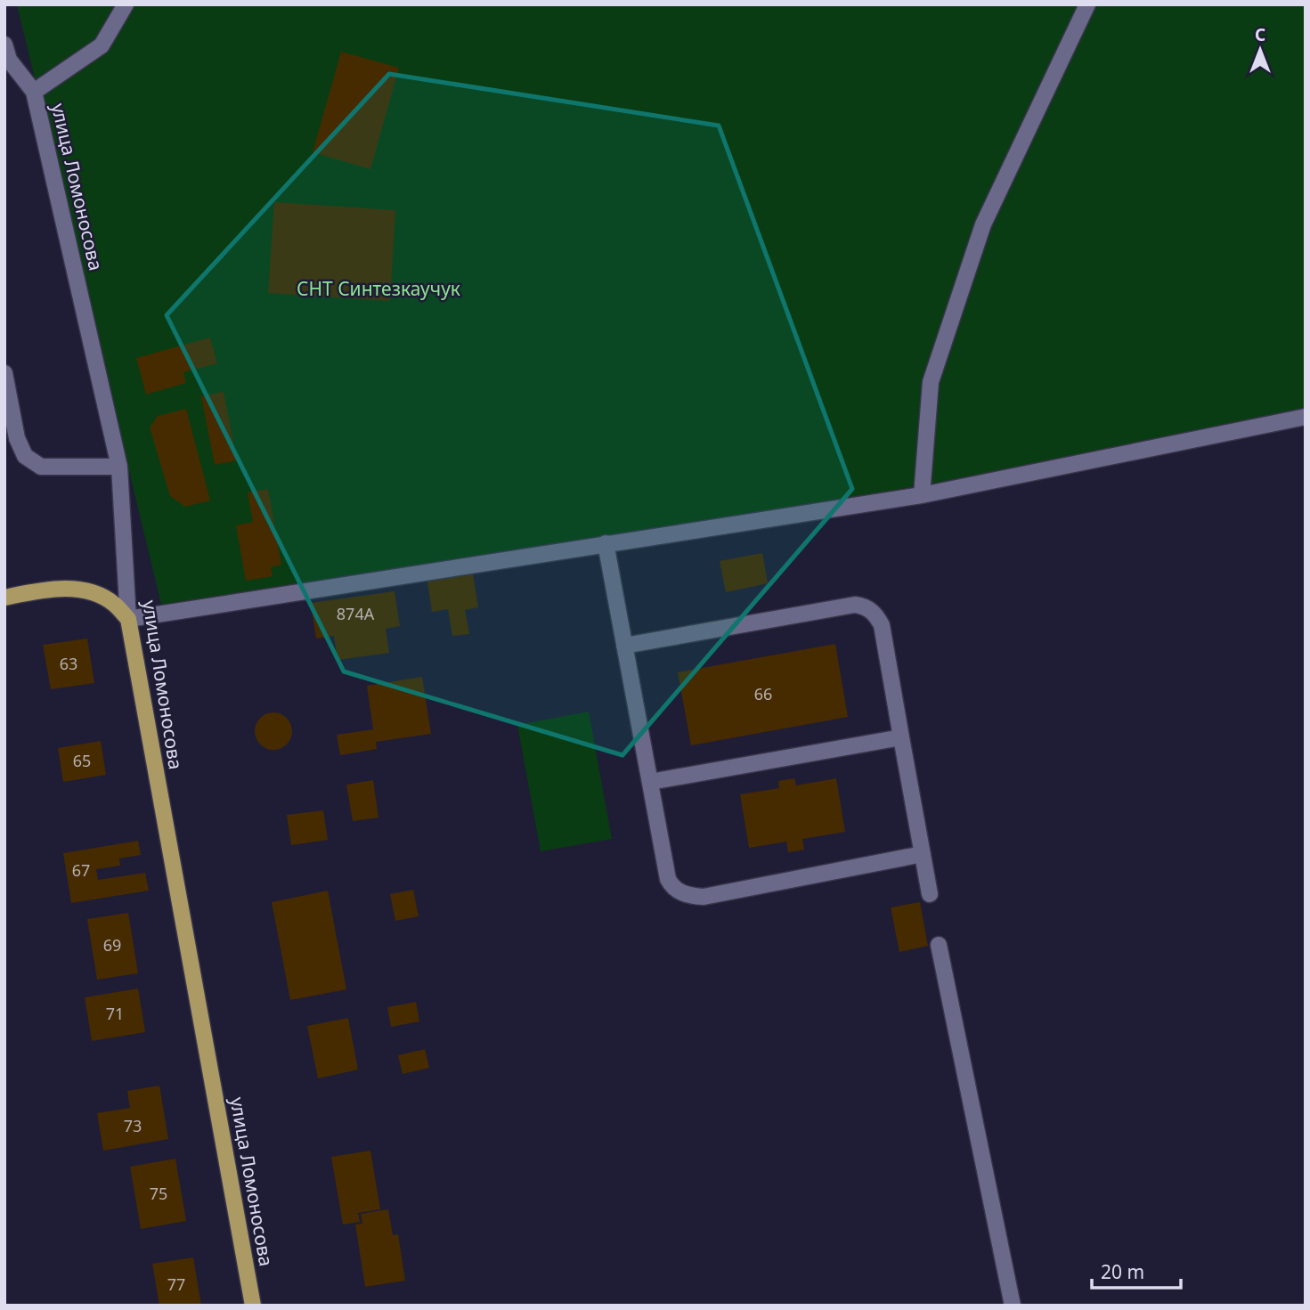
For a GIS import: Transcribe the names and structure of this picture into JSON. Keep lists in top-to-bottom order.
{
  "streets": {
    "main road": ["улица Ломоносова"]
  },
  "parks": ["СНТ Синтезкаучук"],
  "house_numbers": [
    "874А",
    "63",
    "66",
    "65",
    "67",
    "69",
    "71",
    "73",
    "75",
    "77"
  ],
  "scale_bar": "20 m",
  "north": "top"
}
